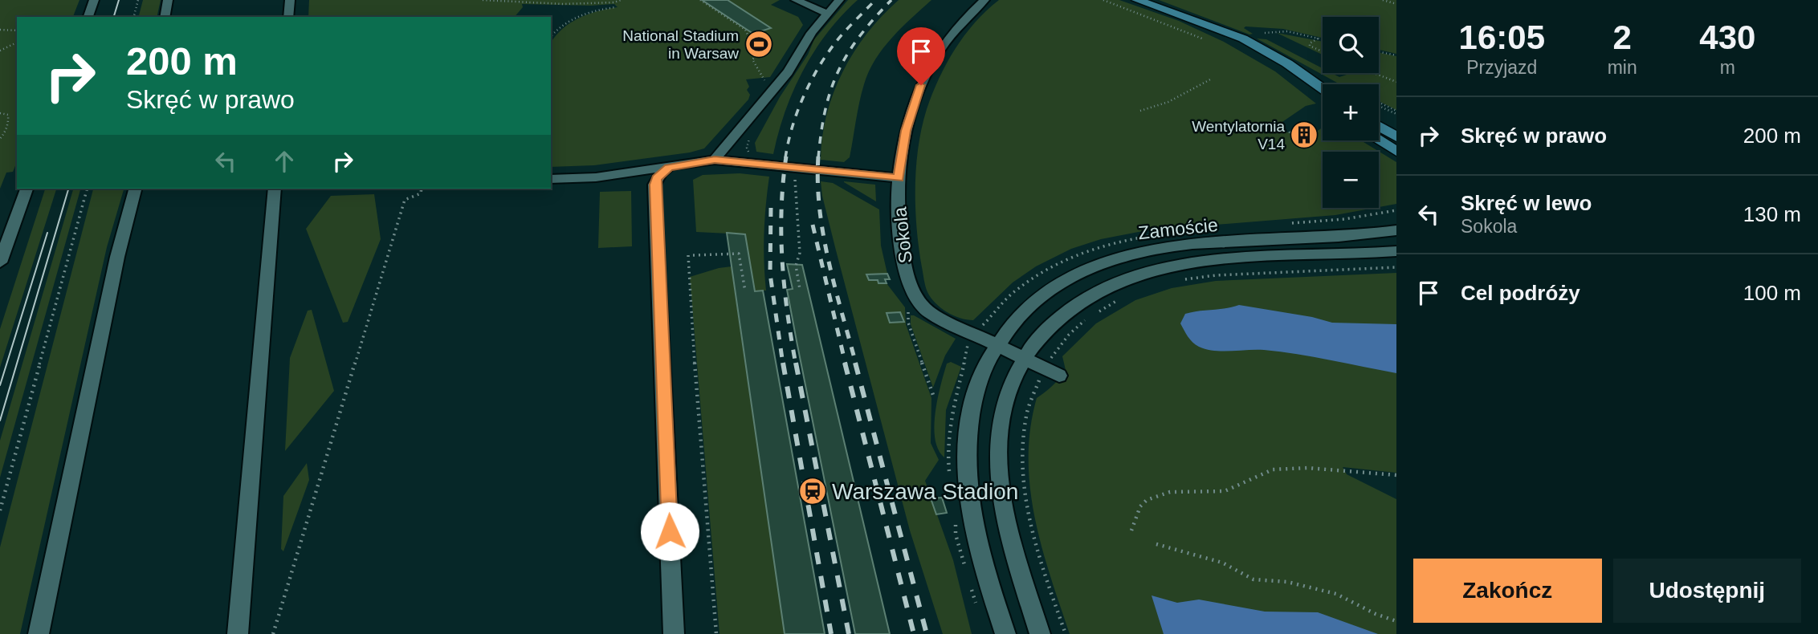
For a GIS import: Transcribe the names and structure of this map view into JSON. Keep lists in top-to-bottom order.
{
  "streets": {
    "street": ["Zamoście", "Sokola"]
  },
  "crossings": [
    ["Zamoście", "Sokola"]
  ],
  "places": {
    "sports": ["National Stadium in Warsaw"],
    "building": ["Wentylatornia V14"],
    "station": ["Warszawa Stadion"]
  },
  "page": {
    "eta": [
      "16:05",
      "Przyjazd",
      "2",
      "min",
      "430",
      "m"
    ],
    "map_buttons": ["+", "−"],
    "turn": ["200 m", "Skręć w prawo"],
    "list": [
      {
        "name": "Skręć w prawo",
        "value": "200 m"
      },
      {
        "name": "Skręć w lewo",
        "note": "Sokola",
        "value": "130 m"
      },
      {
        "name": "Cel podróży",
        "value": "100 m"
      }
    ],
    "buttons": ["Zakończ", "Udostępnij"]
  }
}
